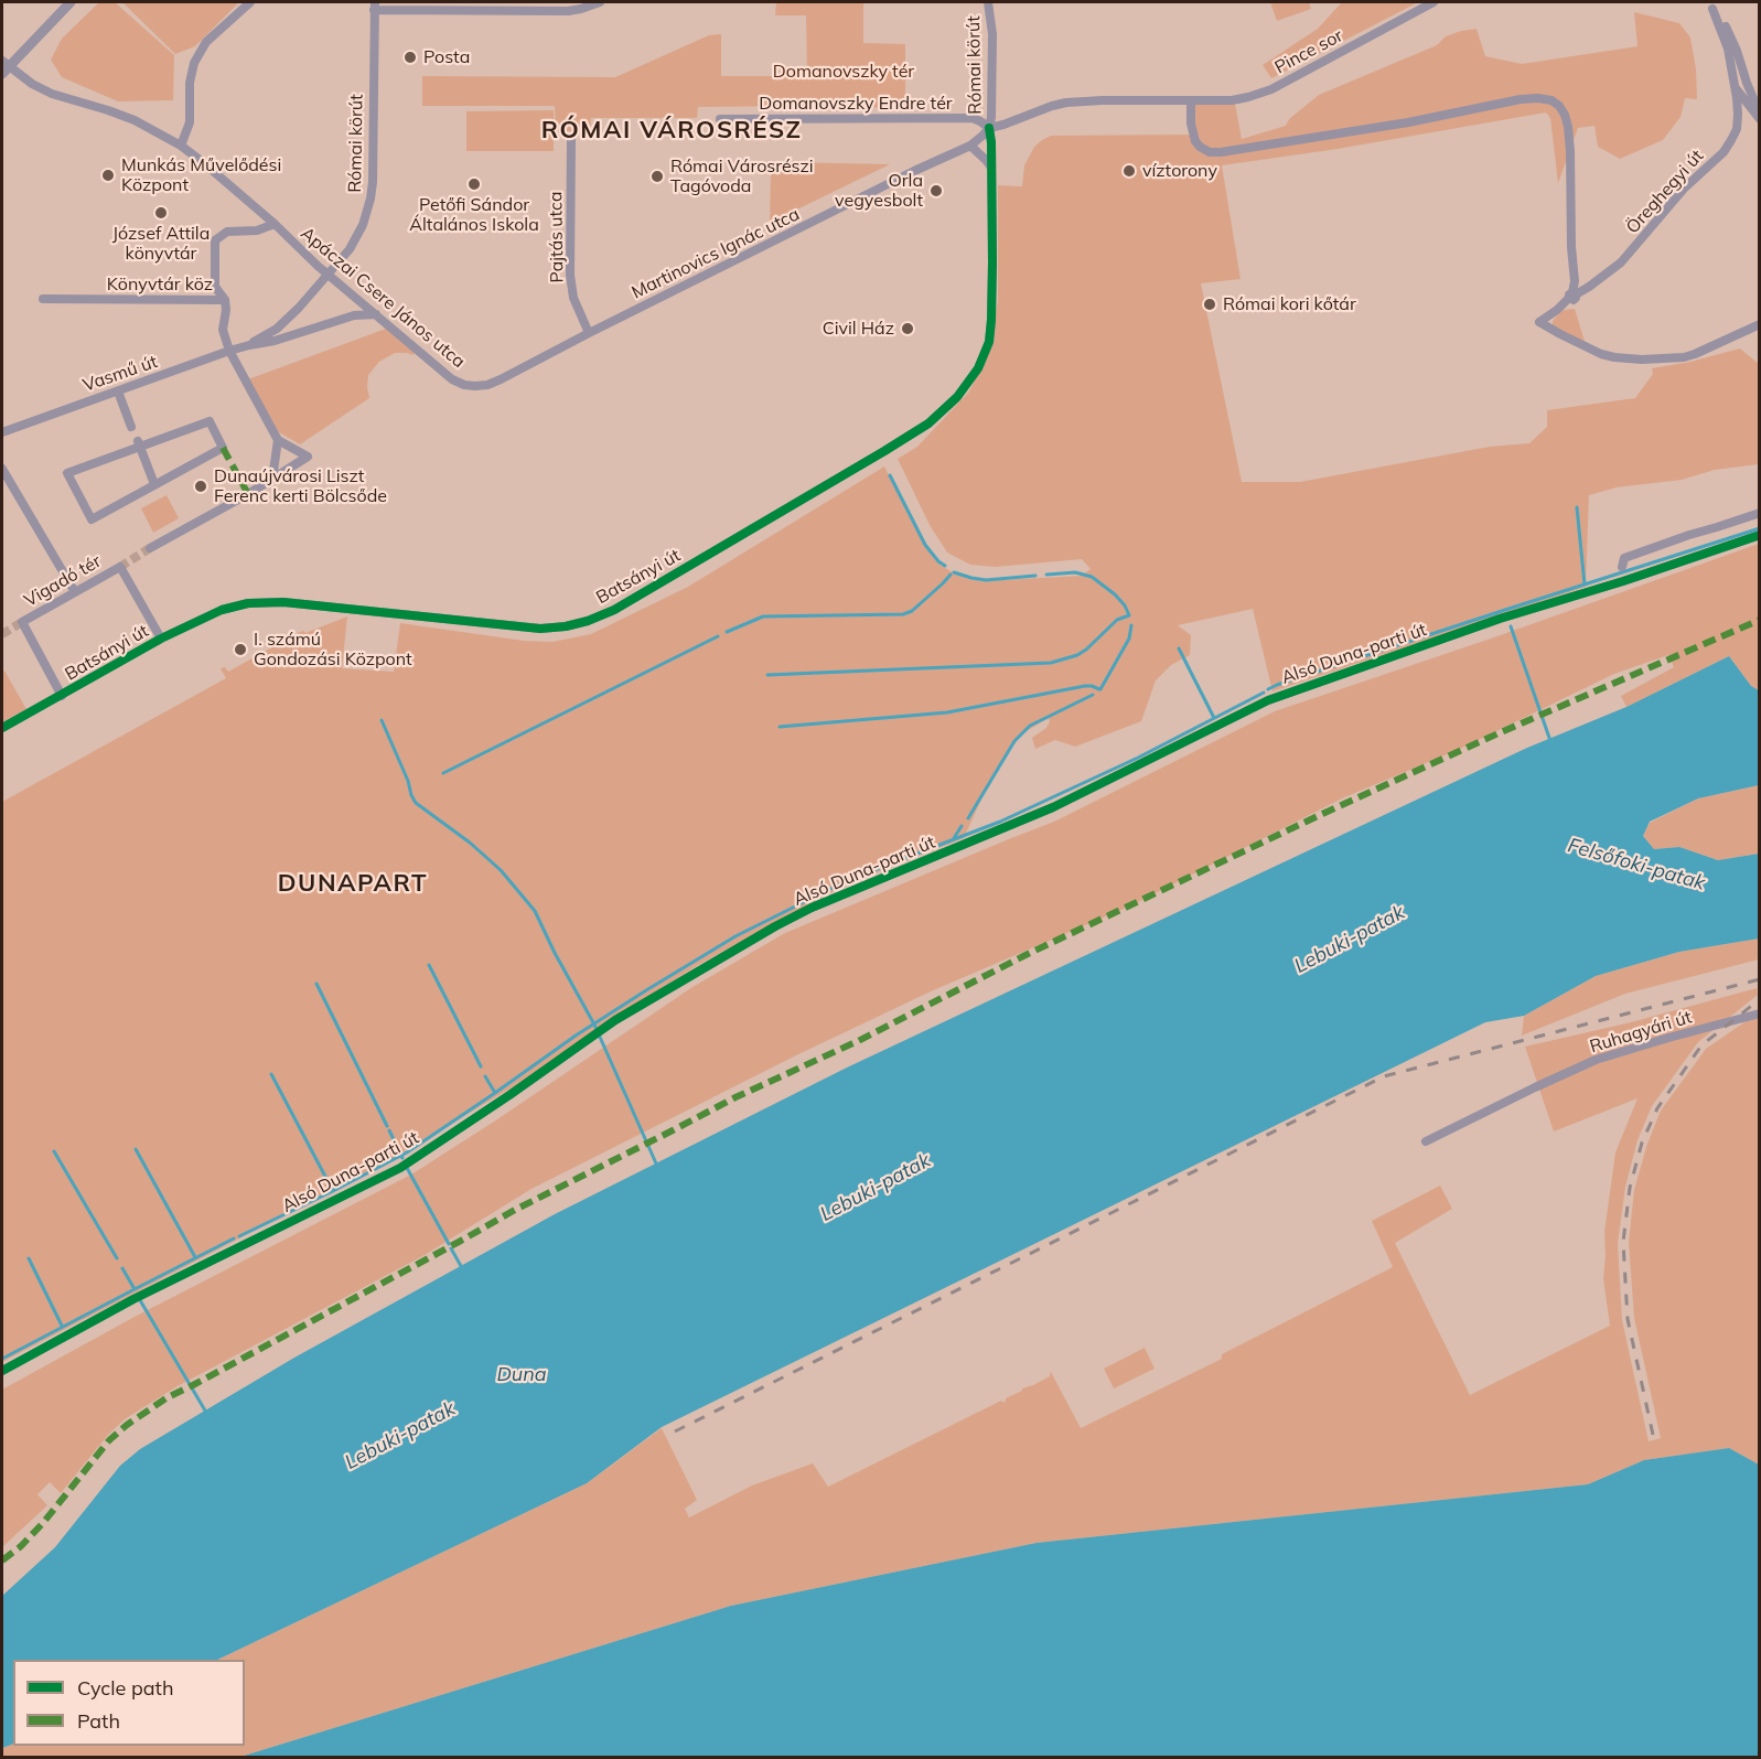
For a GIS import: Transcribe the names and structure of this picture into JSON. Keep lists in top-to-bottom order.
{
  "streets": {
    "street": [
      "Pince sor",
      "Római körút",
      "Domanovszky Endre tér",
      "Öreghegyi út",
      "Pajtás utca",
      "Martinovics Ignác utca",
      "Könyvtár köz",
      "Apáczai Csere János utca",
      "Vasmű út",
      "Batsányi út",
      "Vigadó tér",
      "Alsó Duna-parti út",
      "Ruhagyári út"
    ]
  },
  "crossings": [
    ["Pince sor", "Martinovics Ignác utca"],
    ["Római körút", "Domanovszky Endre tér"],
    ["Római körút", "Martinovics Ignác utca"],
    ["Római körút", "Apáczai Csere János utca"],
    ["Római körút", "Vasmű út"],
    ["Római körút", "Batsányi út"],
    ["Domanovszky Endre tér", "Martinovics Ignác utca"],
    ["Domanovszky Endre tér", "Batsányi út"],
    ["Pajtás utca", "Martinovics Ignác utca"],
    ["Martinovics Ignác utca", "Apáczai Csere János utca"],
    ["Martinovics Ignác utca", "Batsányi út"],
    ["Könyvtár köz", "Apáczai Csere János utca"],
    ["Könyvtár köz", "Vasmű út"],
    ["Apáczai Csere János utca", "Vasmű út"],
    ["Batsányi út", "Vigadó tér"]
  ],
  "districts": ["RÓMAI VÁROSRÉSZ", "DUNAPART"],
  "water": ["Felsőfoki-patak", "Lebuki-patak", "Duna"],
  "parks": ["Domanovszky tér"],
  "places": [
    "Posta",
    "víztorony",
    "Munkás Művelődési Központ",
    "Római Városrészi Tagóvoda",
    "Petőfi Sándor Általános Iskola",
    "Orla vegyesbolt",
    "József Attila könyvtár",
    "Római kori kőtár",
    "Civil Ház",
    "Dunaújvárosi Liszt Ferenc kerti Bölcsőde",
    "I. számú Gondozási Központ"
  ],
  "legend": ["Cycle path", "Path"]
}
